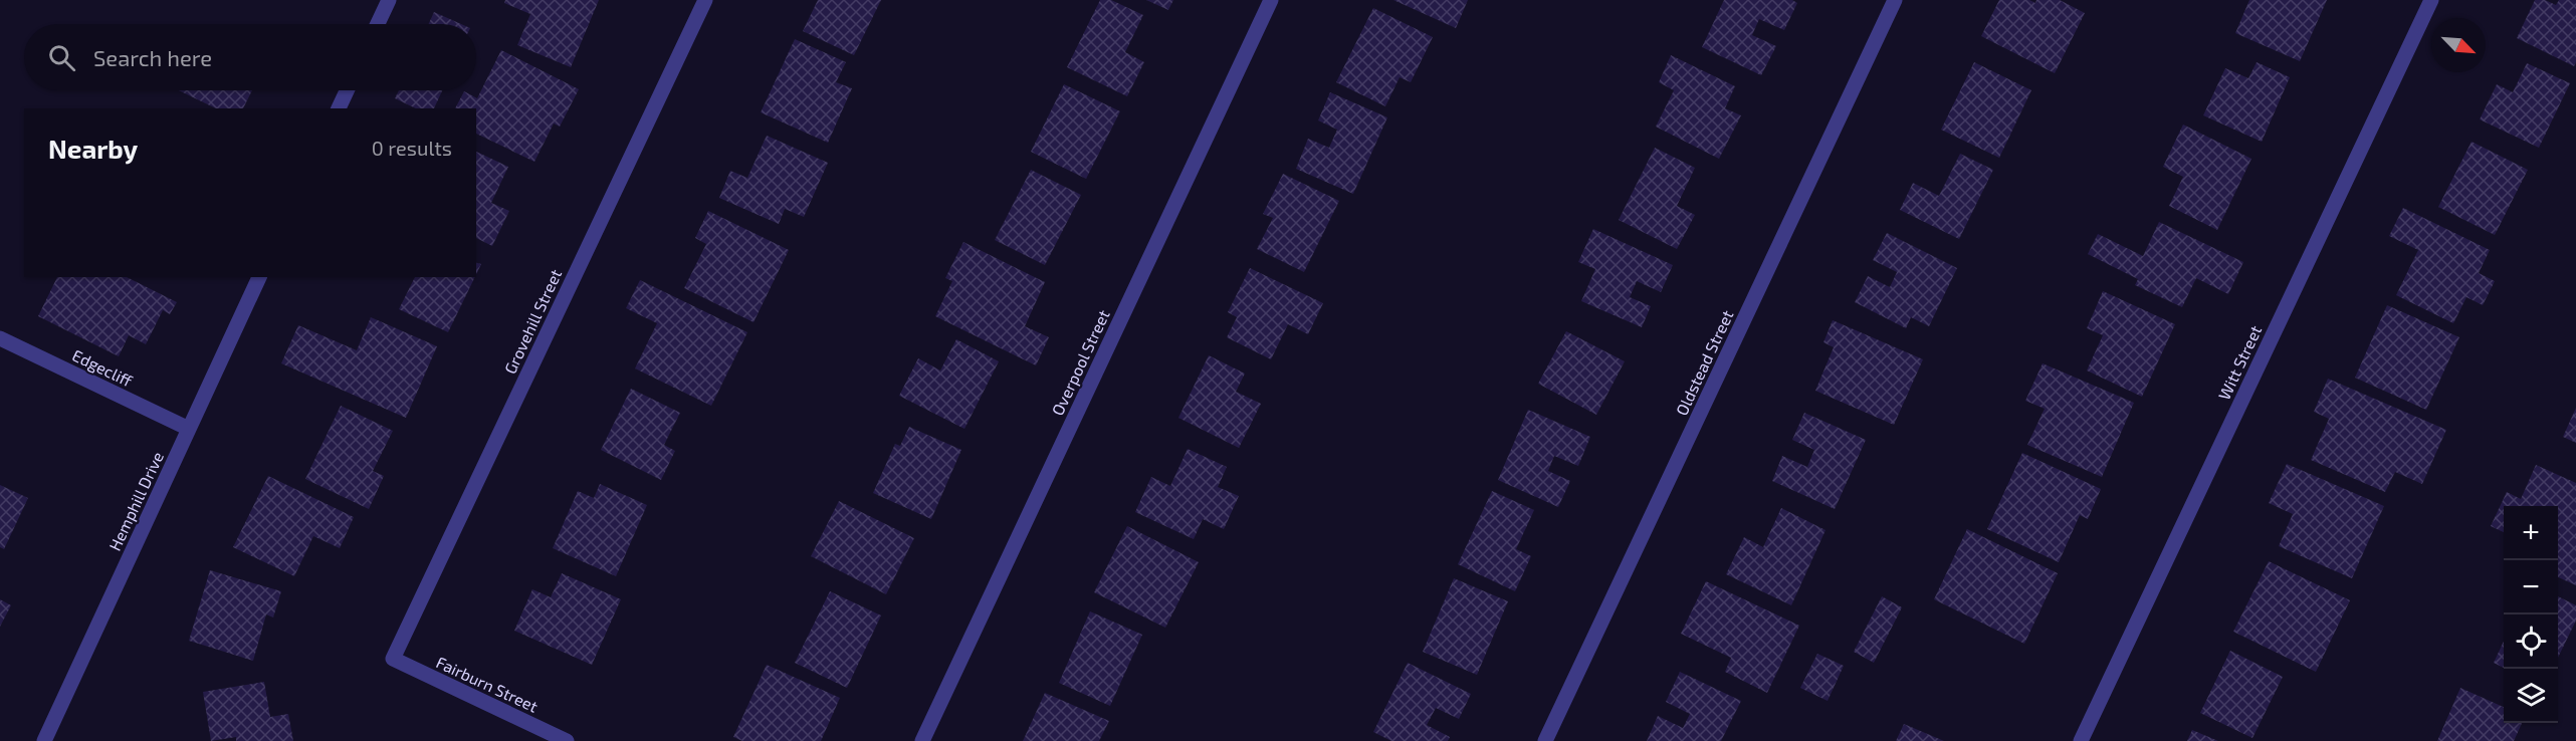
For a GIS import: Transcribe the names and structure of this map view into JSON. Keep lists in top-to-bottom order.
{
  "streets": {
    "street": [
      "Grovehill Street",
      "Overpool Street",
      "Oldstead Street",
      "Witt Street",
      "Edgecliff",
      "Hemphill Drive",
      "Fairburn Street"
    ]
  },
  "crossings": [
    ["Grovehill Street", "Fairburn Street"],
    ["Edgecliff", "Hemphill Drive"]
  ],
  "north": "bottom right",
  "page": {
    "search": "Search here",
    "heading": ["Nearby", "0 results"],
    "map_buttons": ["+", "−"]
  }
}
